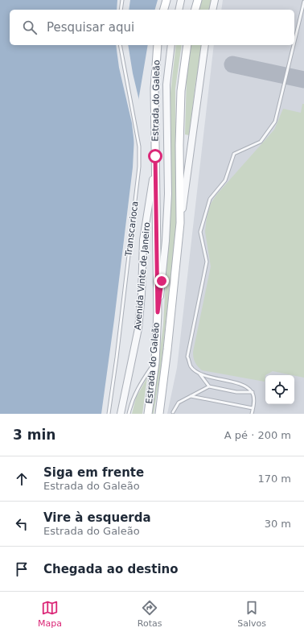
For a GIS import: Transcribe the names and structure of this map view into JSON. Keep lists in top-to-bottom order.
{
  "streets": {
    "main road": ["Estrada do Galeão"],
    "street": ["Avenida Vinte de Janeiro"],
    "lane": ["Transcarioca"]
  },
  "crossings": [
    ["Estrada do Galeão", "Avenida Vinte de Janeiro"]
  ],
  "page": {
    "search": "Pesquisar aqui",
    "heading": ["3 min", "A pé · 200 m"],
    "list": [
      ["Siga em frente", "Estrada do Galeão", "170 m"],
      ["Vire à esquerda", "Estrada do Galeão", "30 m"],
      "Chegada ao destino"
    ],
    "nav": ["Mapa", "Rotas", "Salvos"]
  }
}
